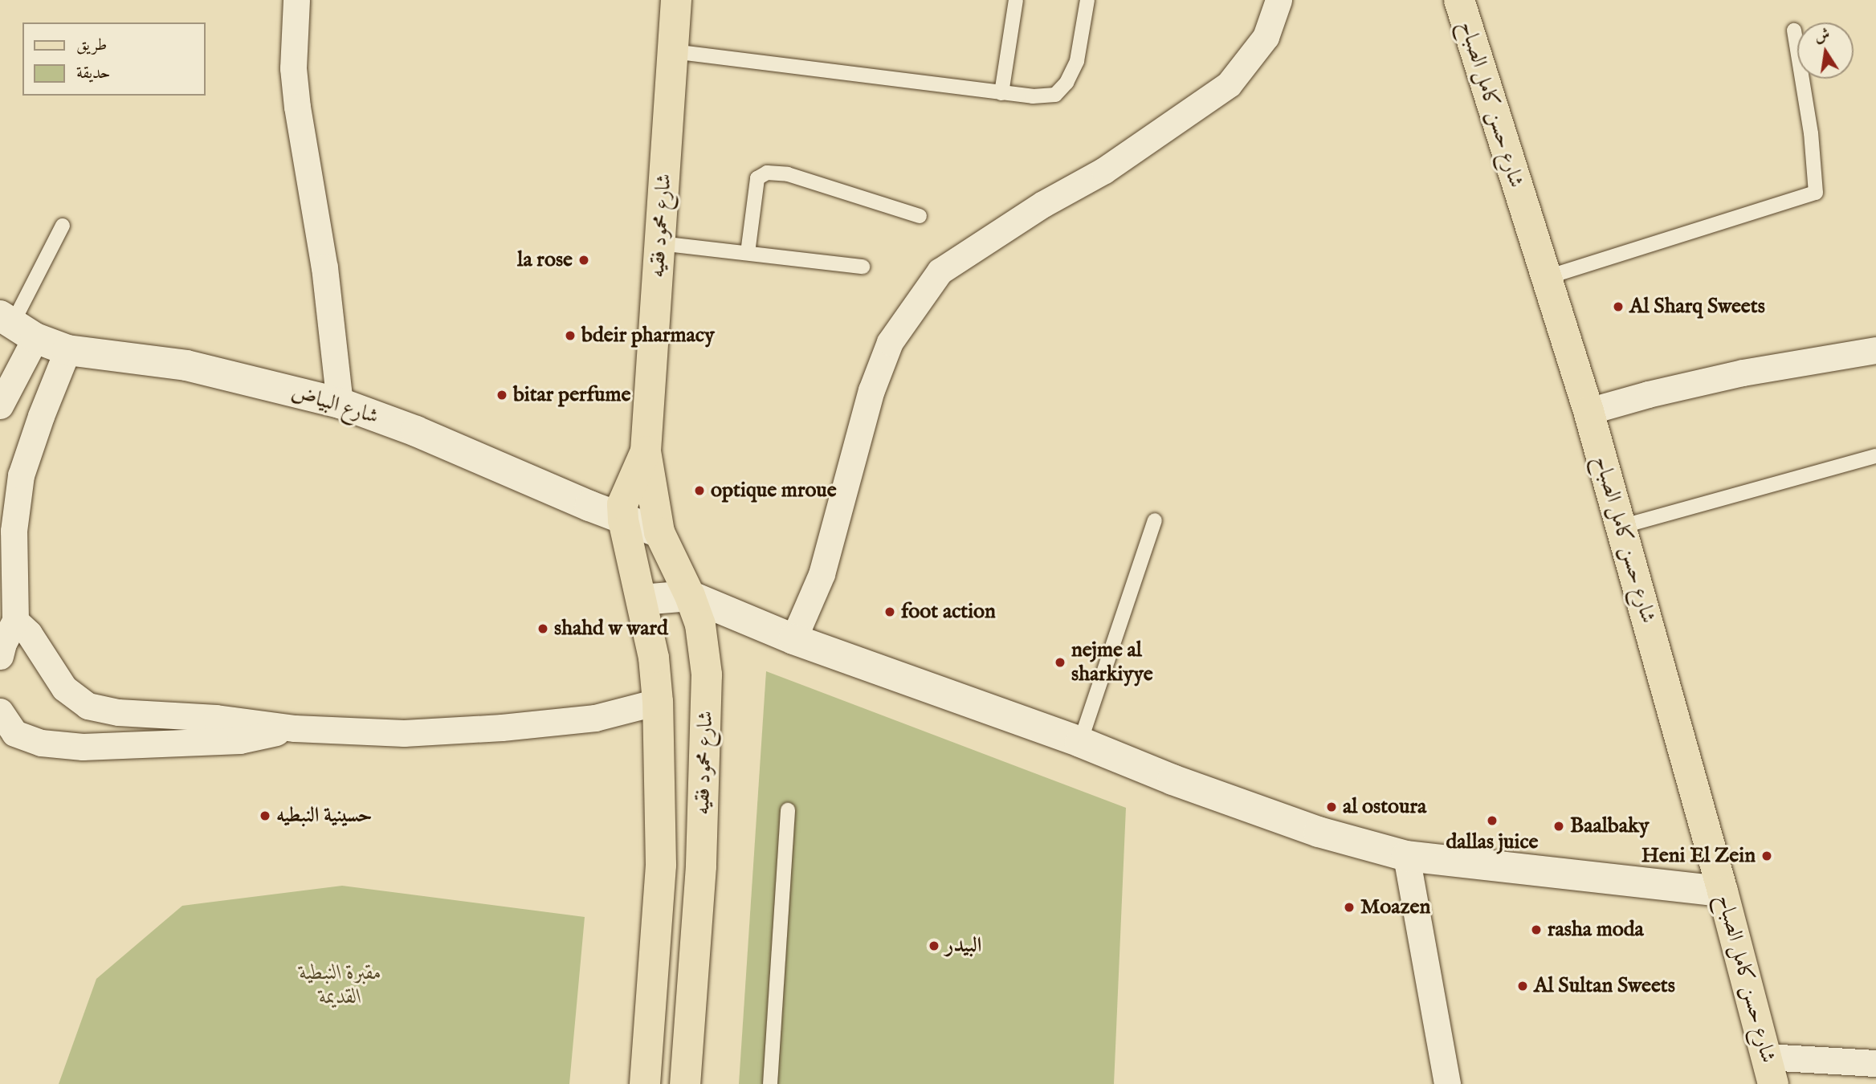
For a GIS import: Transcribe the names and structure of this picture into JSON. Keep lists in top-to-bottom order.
{
  "streets": {
    "main road": ["شارع حسن كامل الصباح", "شارع محمود فقيه", "شارع البياض"]
  },
  "crossings": [
    ["شارع محمود فقيه", "شارع البياض"]
  ],
  "parks": ["مقبرة النبطية القديمة"],
  "places": [
    "la rose",
    "Al Sharq Sweets",
    "bdeir pharmacy",
    "bitar perfume",
    "optique mroue",
    "foot action",
    "shahd w ward",
    "nejme al sharkiyye",
    "al ostoura",
    "حسينية النبطيه",
    "dallas juice",
    "Baalbaky",
    "Heni El Zein",
    "Moazen",
    "rasha moda",
    "البيدر",
    "Al Sultan Sweets"
  ],
  "legend": ["طريق", "حديقة"],
  "north": "top"
}
